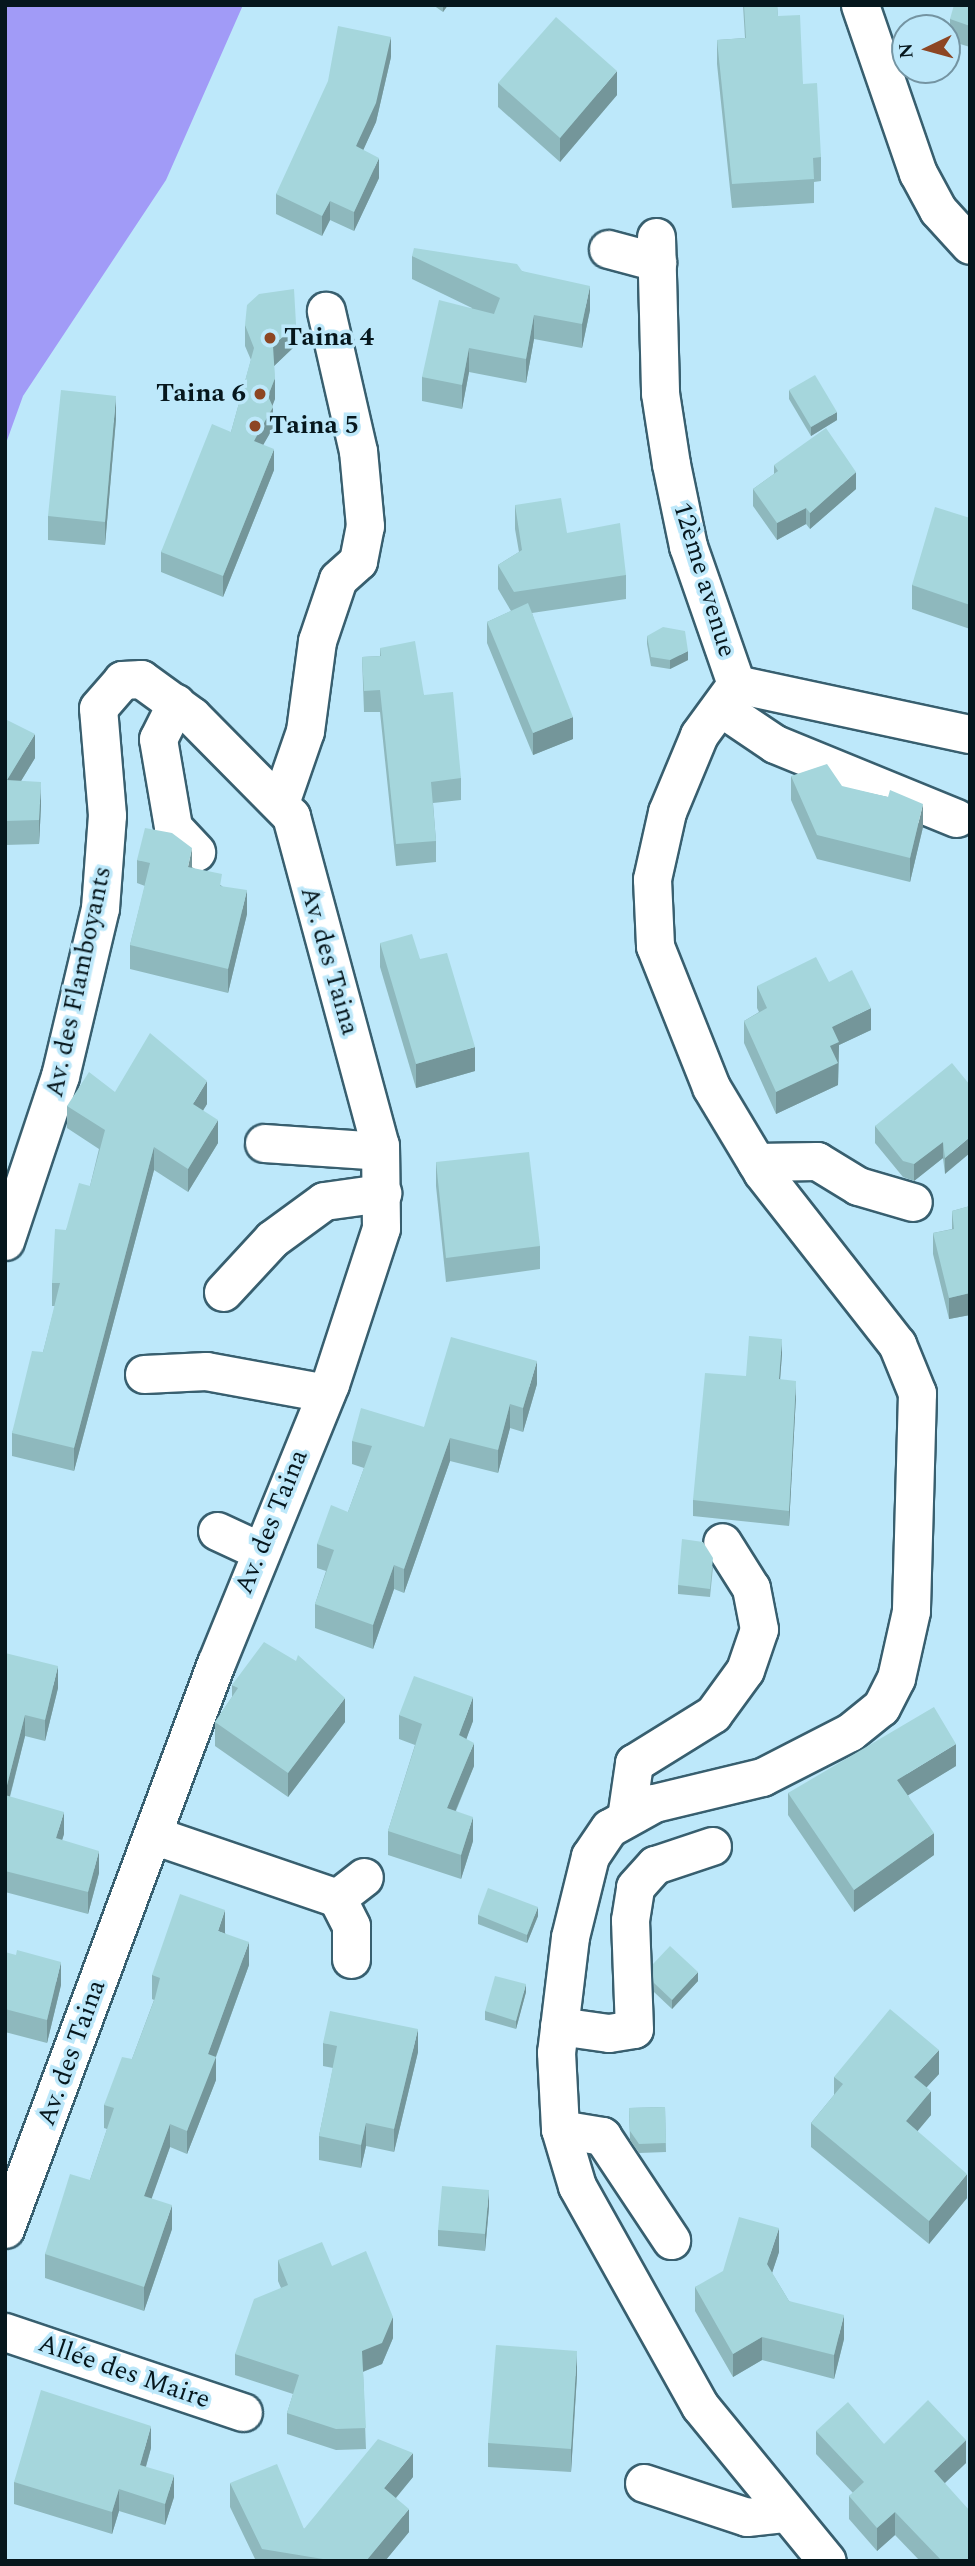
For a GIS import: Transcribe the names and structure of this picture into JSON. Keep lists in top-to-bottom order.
{
  "streets": {
    "street": [
      "12ème avenue",
      "Av. des Taina",
      "Av. des Flamboyants",
      "Allée des Maire"
    ]
  },
  "crossings": [
    ["Av. des Taina", "Av. des Flamboyants"]
  ],
  "places": ["Taina 4", "Taina 6", "Taina 5"],
  "north": "left"
}
